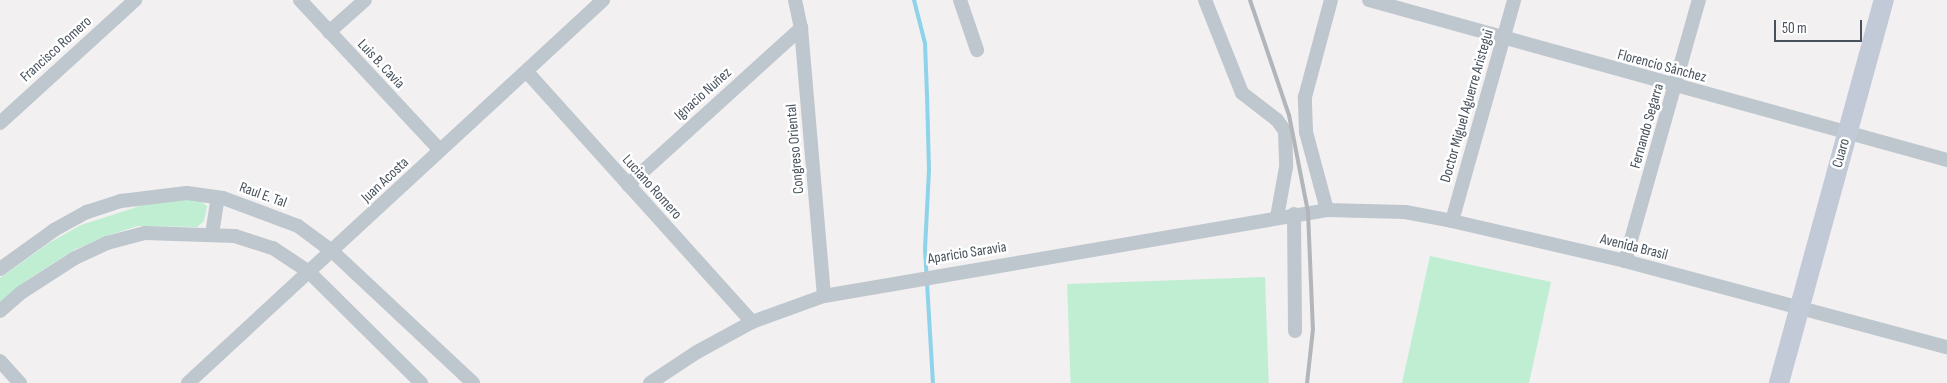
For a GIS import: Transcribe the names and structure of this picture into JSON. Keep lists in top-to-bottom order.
{
  "streets": {
    "street": [
      "Francisco Romero",
      "Luis B. Cavia",
      "Florencio Sánchez",
      "Ignacio Nuñez",
      "Doctor Miguel Aguerre Aristegui",
      "Fernando Segarra",
      "Congreso Oriental",
      "Cuaro",
      "Juan Acosta",
      "Luciano Romero",
      "Raul E. Tal",
      "Avenida Brasil",
      "Aparicio Saravia"
    ]
  },
  "crossings": [
    ["Luis B. Cavia", "Juan Acosta"],
    ["Florencio Sánchez", "Doctor Miguel Aguerre Aristegui"],
    ["Florencio Sánchez", "Fernando Segarra"],
    ["Florencio Sánchez", "Cuaro"],
    ["Ignacio Nuñez", "Congreso Oriental"],
    ["Ignacio Nuñez", "Luciano Romero"],
    ["Doctor Miguel Aguerre Aristegui", "Avenida Brasil"],
    ["Fernando Segarra", "Avenida Brasil"],
    ["Congreso Oriental", "Aparicio Saravia"],
    ["Cuaro", "Avenida Brasil"],
    ["Juan Acosta", "Luciano Romero"],
    ["Juan Acosta", "Raul E. Tal"],
    ["Luciano Romero", "Aparicio Saravia"],
    ["Avenida Brasil", "Aparicio Saravia"]
  ],
  "scale_bar": "50 m"
}
